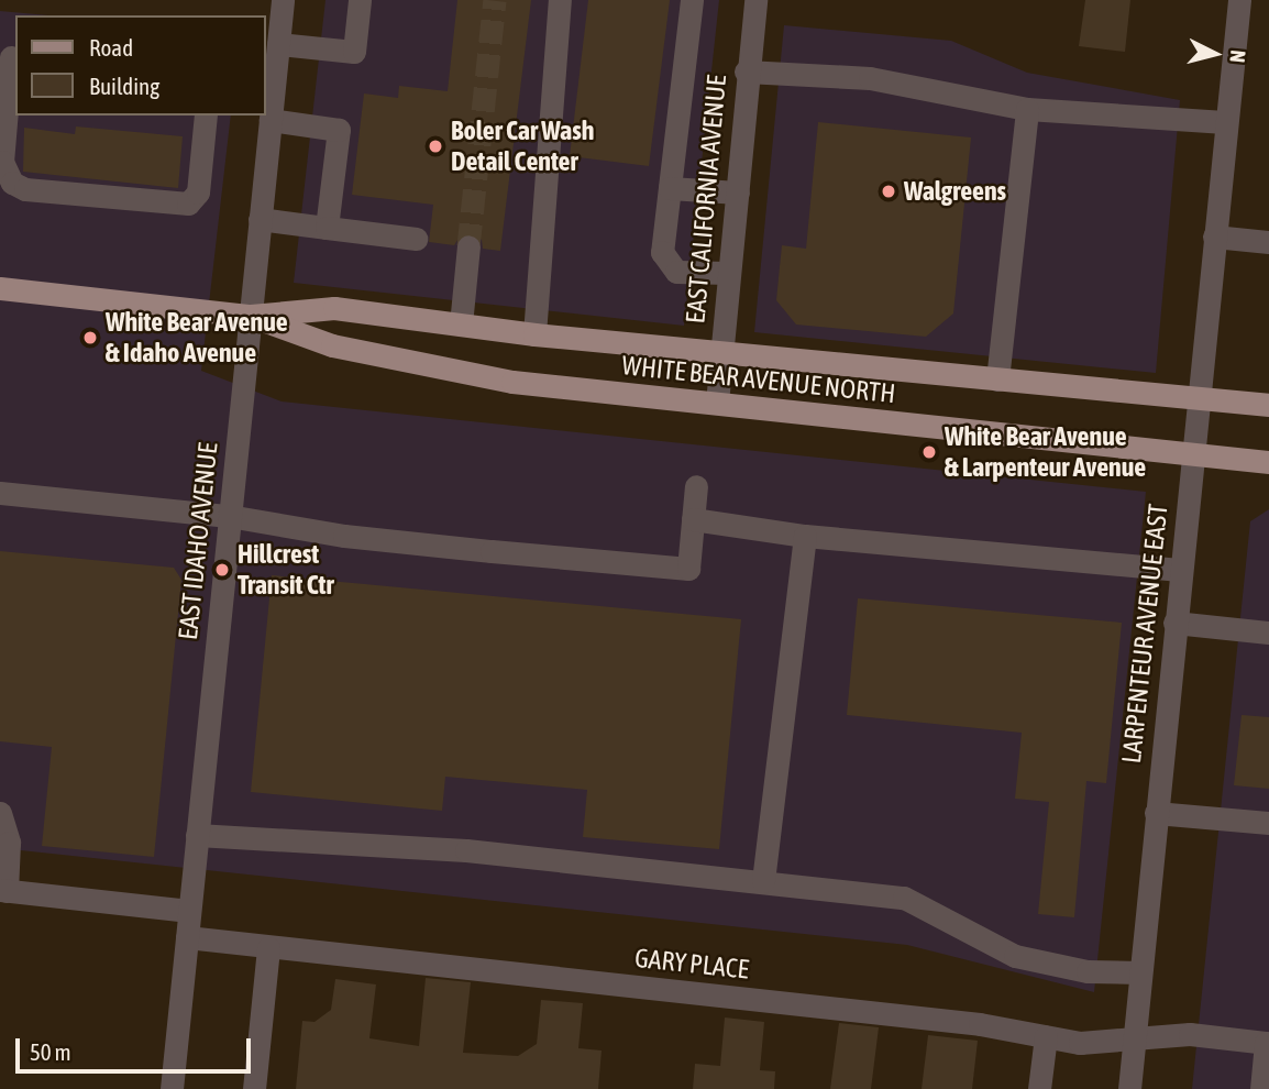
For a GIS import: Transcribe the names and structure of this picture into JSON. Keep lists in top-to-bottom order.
{
  "streets": {
    "main road": ["WHITE BEAR AVENUE NORTH"],
    "street": [
      "EAST CALIFORNIA AVENUE",
      "EAST IDAHO AVENUE",
      "LARPENTEUR AVENUE EAST",
      "GARY PLACE"
    ]
  },
  "crossings": [
    ["EAST CALIFORNIA AVENUE", "WHITE BEAR AVENUE NORTH"],
    ["WHITE BEAR AVENUE NORTH", "EAST IDAHO AVENUE"],
    ["WHITE BEAR AVENUE NORTH", "LARPENTEUR AVENUE EAST"],
    ["EAST IDAHO AVENUE", "GARY PLACE"],
    ["LARPENTEUR AVENUE EAST", "GARY PLACE"]
  ],
  "places": [
    "Boler Car Wash Detail Center",
    "Walgreens",
    "White Bear Avenue & Idaho Avenue",
    "White Bear Avenue & Larpenteur Avenue",
    "Hillcrest Transit Ctr"
  ],
  "legend": ["Road", "Building"],
  "scale_bar": "50 m",
  "north": "right"
}
